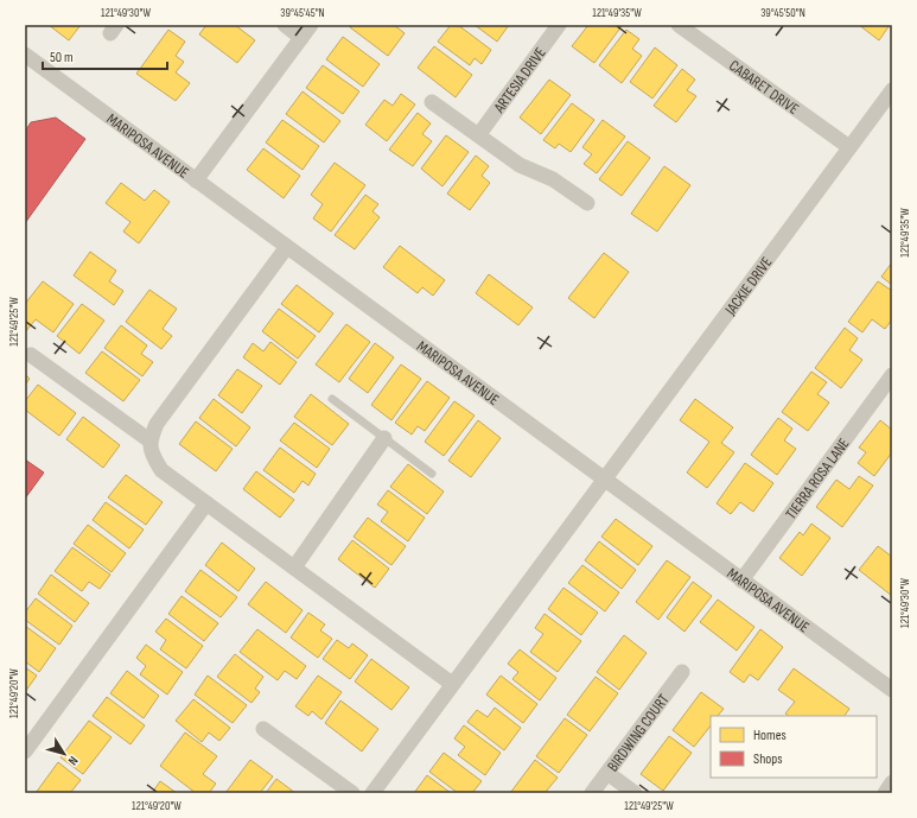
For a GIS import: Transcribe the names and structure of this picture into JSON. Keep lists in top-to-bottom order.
{
  "streets": {
    "street": [
      "ARTESIA DRIVE",
      "CABARET DRIVE",
      "MARIPOSA AVENUE",
      "JACKIE DRIVE",
      "TIERRA ROSA LANE",
      "BIRDWING COURT"
    ]
  },
  "crossings": [
    ["CABARET DRIVE", "JACKIE DRIVE"],
    ["MARIPOSA AVENUE", "JACKIE DRIVE"],
    ["MARIPOSA AVENUE", "TIERRA ROSA LANE"]
  ],
  "legend": ["Homes", "Shops"],
  "scale_bar": "50 m",
  "north": "bottom right",
  "coordinates": [
    "121°49'30\"W",
    "39°45'45\"N",
    "121°49'35\"W",
    "39°45'50\"N",
    "121°49'25\"W",
    "121°49'20\"W"
  ]
}
